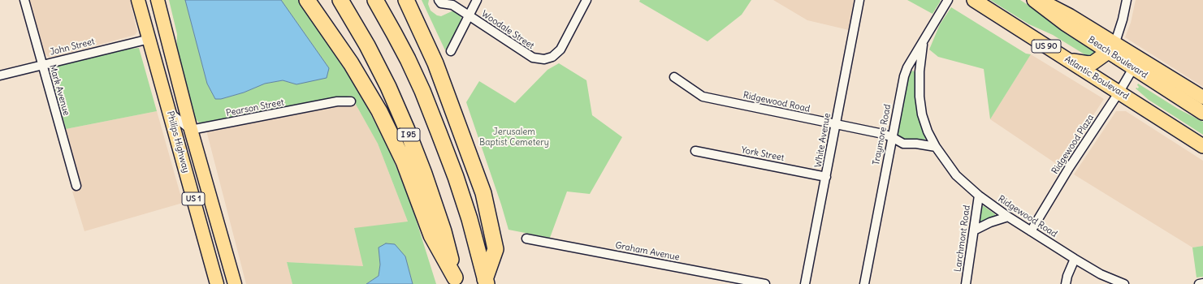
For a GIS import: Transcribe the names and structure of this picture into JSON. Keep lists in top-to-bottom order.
{
  "streets": {
    "highway": [
      "US 90",
      "Beach Boulevard",
      "Atlantic Boulevard",
      "I 95"
    ],
    "main road": ["Philips Highway", "US 1"],
    "street": [
      "Woodale Street",
      "John Street",
      "Mark Avenue",
      "Ridgewood Road",
      "Pearson Street",
      "Traymore Road",
      "White Avenue",
      "Ridgewood Plaza",
      "York Street",
      "Larchmont Road",
      "Graham Avenue"
    ]
  },
  "crossings": [
    ["John Street", "Mark Avenue"],
    ["John Street", "Philips Highway"],
    ["Beach Boulevard", "Ridgewood Plaza"],
    ["Atlantic Boulevard", "Ridgewood Plaza"],
    ["Ridgewood Road", "Traymore Road"],
    ["Ridgewood Road", "White Avenue"],
    ["Ridgewood Road", "Ridgewood Plaza"],
    ["Ridgewood Road", "Larchmont Road"],
    ["Pearson Street", "Philips Highway"],
    ["White Avenue", "York Street"]
  ],
  "parks": ["Jerusalem Baptist Cemetery"]
}
